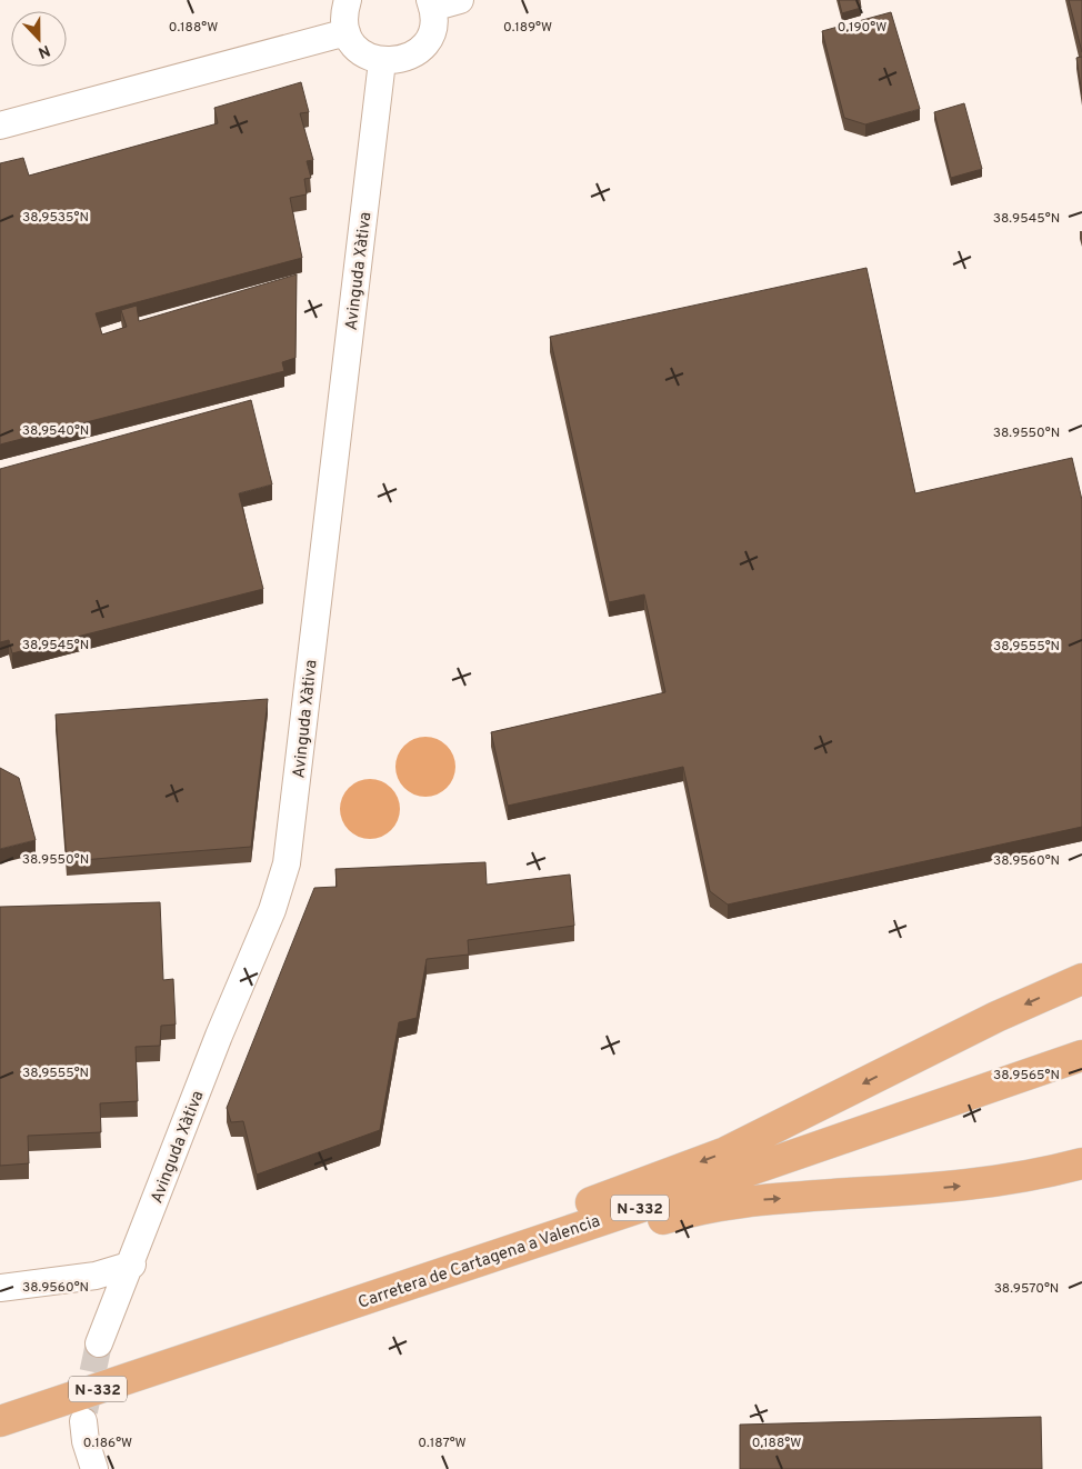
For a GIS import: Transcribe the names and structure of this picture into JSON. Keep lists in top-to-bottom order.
{
  "streets": {
    "highway": ["N-332", "Carretera de Cartagena a Valencia"],
    "street": ["Avinguda Xàtiva"]
  },
  "north": "bottom",
  "coordinates": [
    "0.188°W",
    "0.189°W",
    "0.190°W",
    "38.9535°N",
    "38.9545°N",
    "38.9540°N",
    "38.9550°N",
    "38.9555°N",
    "38.9560°N",
    "38.9565°N",
    "38.9570°N",
    "0.186°W",
    "0.187°W"
  ]
}
